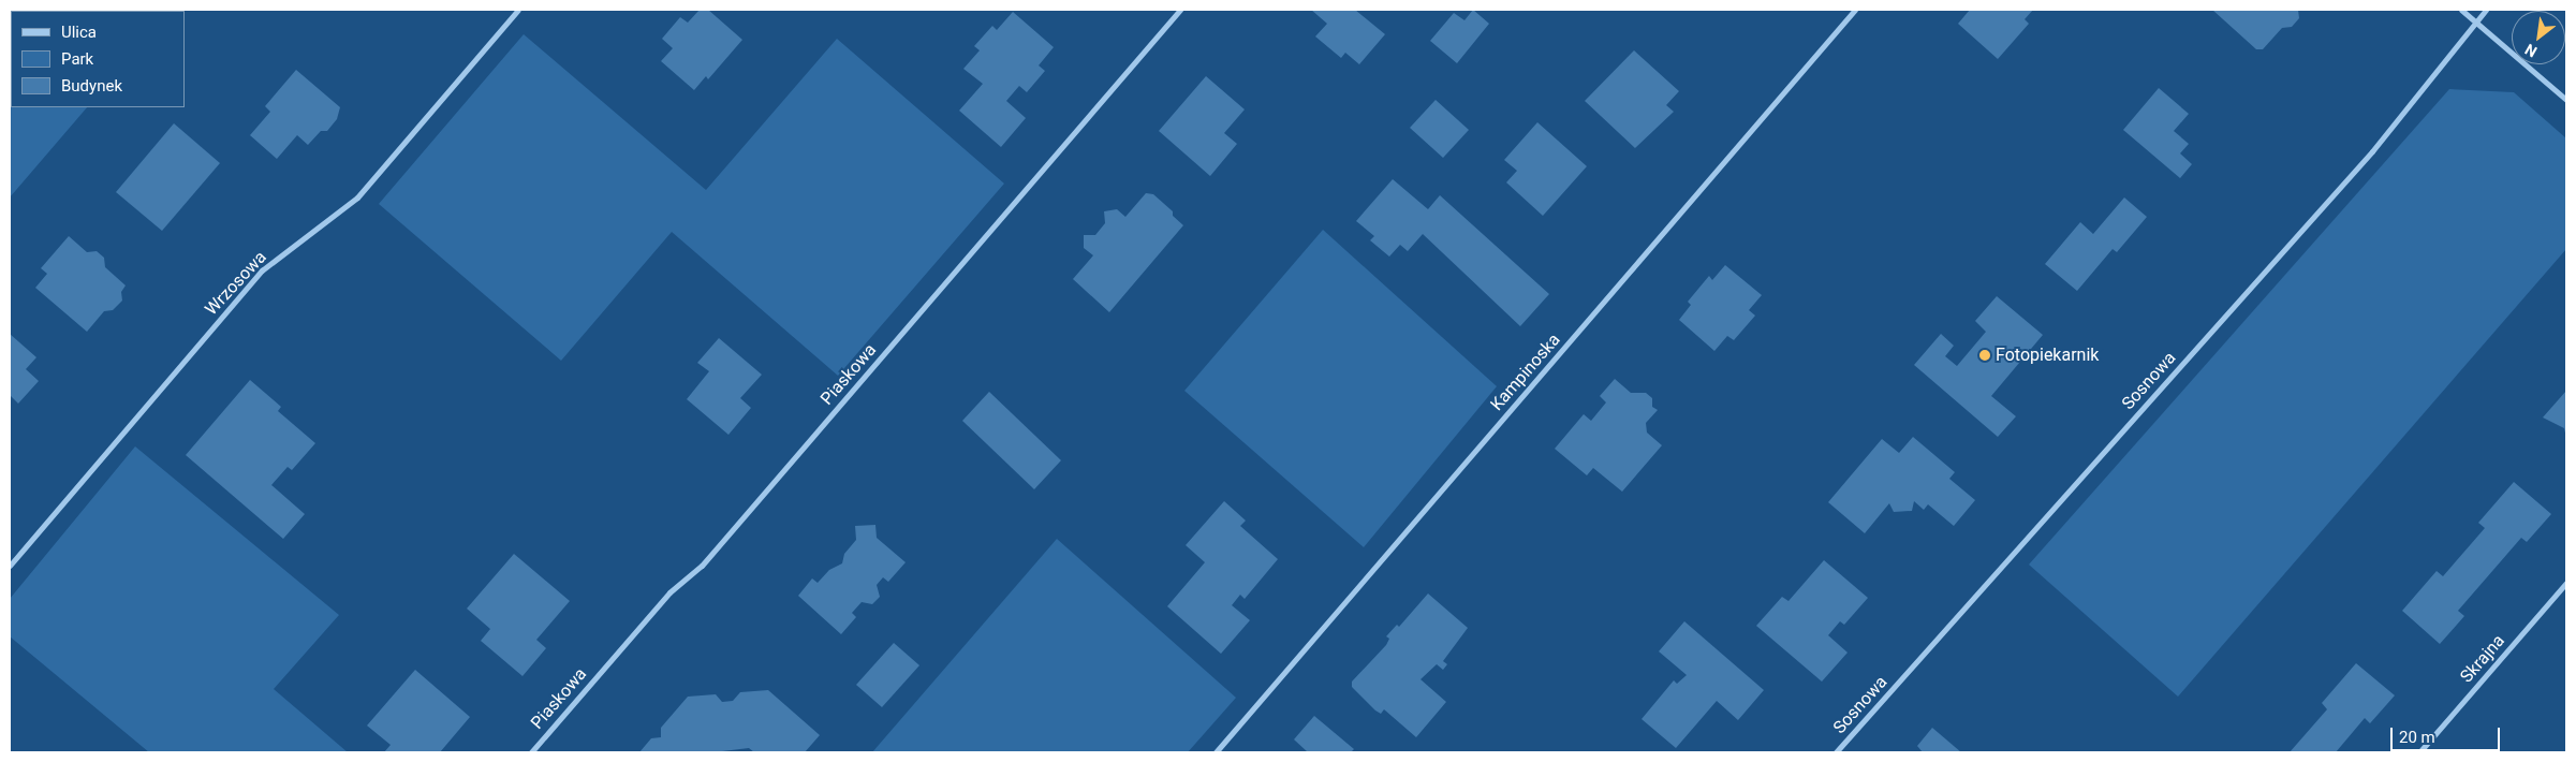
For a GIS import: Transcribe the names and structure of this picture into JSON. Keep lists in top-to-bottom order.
{
  "streets": {
    "street": [
      "Wrzosowa",
      "Kampinoska",
      "Piaskowa",
      "Sosnowa",
      "Skrajna"
    ]
  },
  "places": ["Fotopiekarnik"],
  "legend": ["Ulica", "Park", "Budynek"],
  "scale_bar": "20 m",
  "north": "bottom left"
}
